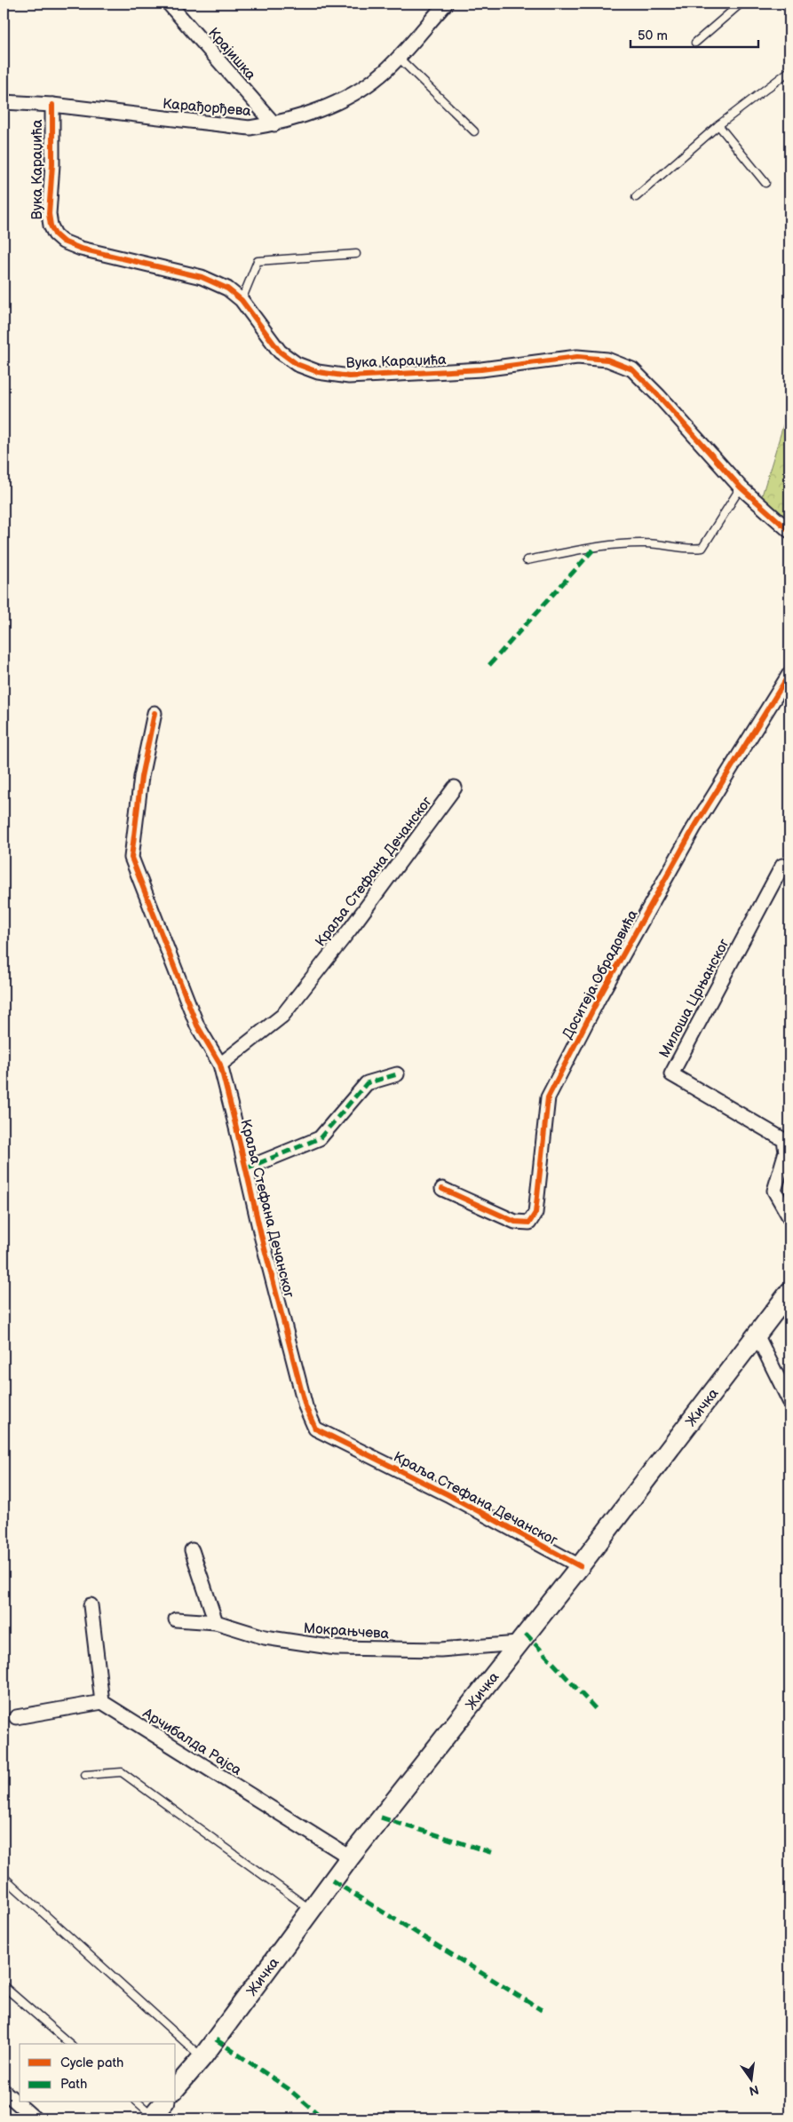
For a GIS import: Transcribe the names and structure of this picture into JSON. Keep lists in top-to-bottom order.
{
  "streets": {
    "main road": ["Жичка"],
    "street": [
      "Крајишка",
      "Карађорђева",
      "Вука Караџића",
      "Краља Стефана Дечанског",
      "Доситеја Обрадовића",
      "Милоша Црњанског",
      "Мокрањчева",
      "Арчибалда Рајса"
    ]
  },
  "crossings": [
    ["Крајишка", "Карађорђева"],
    ["Карађорђева", "Вука Караџића"],
    ["Краља Стефана Дечанског", "Жичка"],
    ["Жичка", "Мокрањчева"],
    ["Жичка", "Арчибалда Рајса"]
  ],
  "legend": ["Cycle path", "Path"],
  "scale_bar": "50 m",
  "north": "bottom"
}
